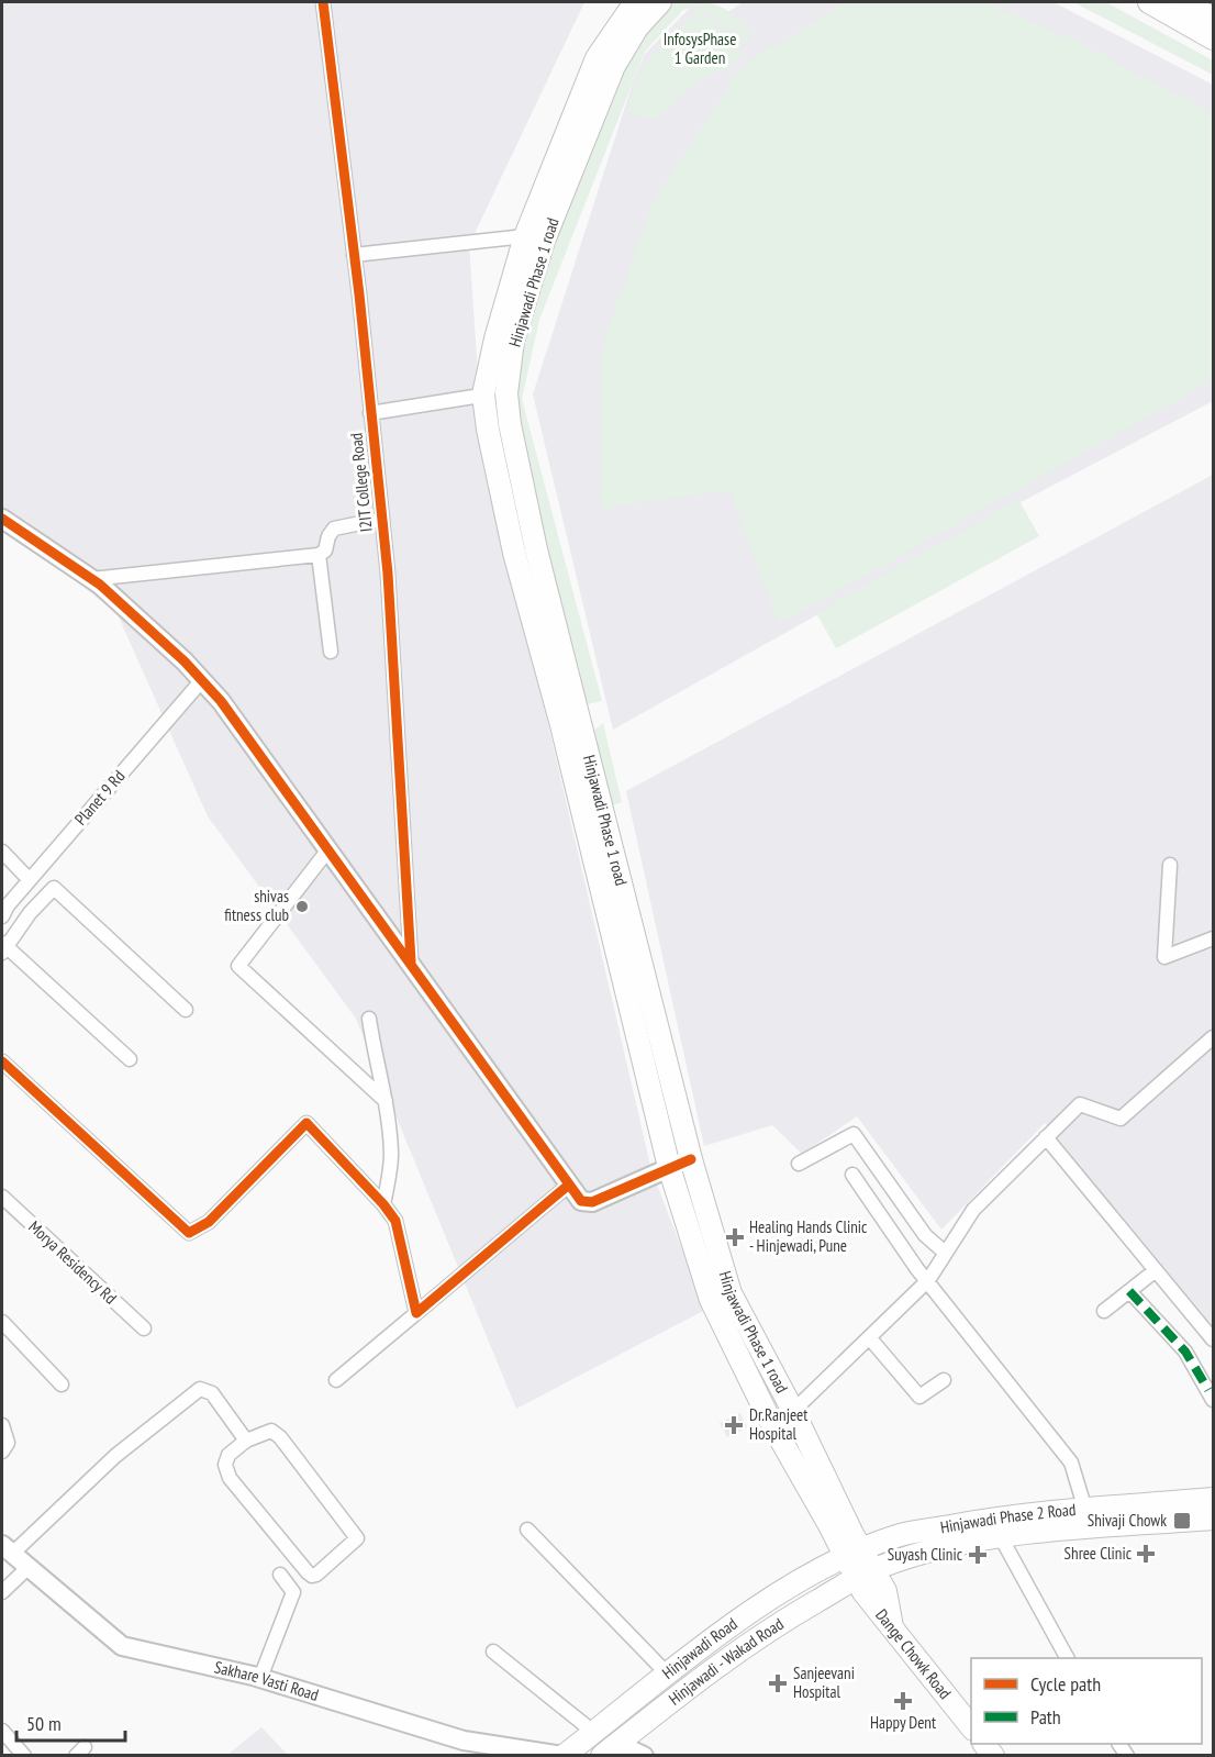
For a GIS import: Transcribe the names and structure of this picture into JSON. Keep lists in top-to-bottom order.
{
  "streets": {
    "main road": [
      "Hinjawadi Phase 1 road",
      "Hinjawadi Phase 2 Road",
      "Hinjawadi Road",
      "Dange Chowk Road",
      "Hinjawadi - Wakad Road"
    ],
    "street": [
      "I2IT College Road",
      "Planet 9 Rd",
      "Morya Residency Rd",
      "Sakhare Vasti Road"
    ]
  },
  "crossings": [
    ["Hinjawadi Phase 1 road", "Hinjawadi Phase 2 Road"],
    ["Hinjawadi Phase 1 road", "Hinjawadi Road"],
    ["Hinjawadi Phase 1 road", "Dange Chowk Road"],
    ["Hinjawadi Phase 1 road", "Hinjawadi - Wakad Road"],
    ["Hinjawadi Phase 2 Road", "Hinjawadi Road"],
    ["Hinjawadi Phase 2 Road", "Dange Chowk Road"],
    ["Hinjawadi Phase 2 Road", "Hinjawadi - Wakad Road"],
    ["Hinjawadi Road", "Sakhare Vasti Road"],
    ["Dange Chowk Road", "Hinjawadi - Wakad Road"]
  ],
  "parks": ["InfosysPhase 1 Garden"],
  "places": {
    "other": ["shivas fitness club"],
    "health": [
      "Healing Hands Clinic - Hinjewadi, Pune",
      "Dr.Ranjeet Hospital",
      "Shree Clinic",
      "Suyash Clinic",
      "Sanjeevani Hospital",
      "Happy Dent"
    ],
    "transit": ["Shivaji Chowk"]
  },
  "legend": ["Cycle path", "Path"],
  "scale_bar": "50 m"
}
